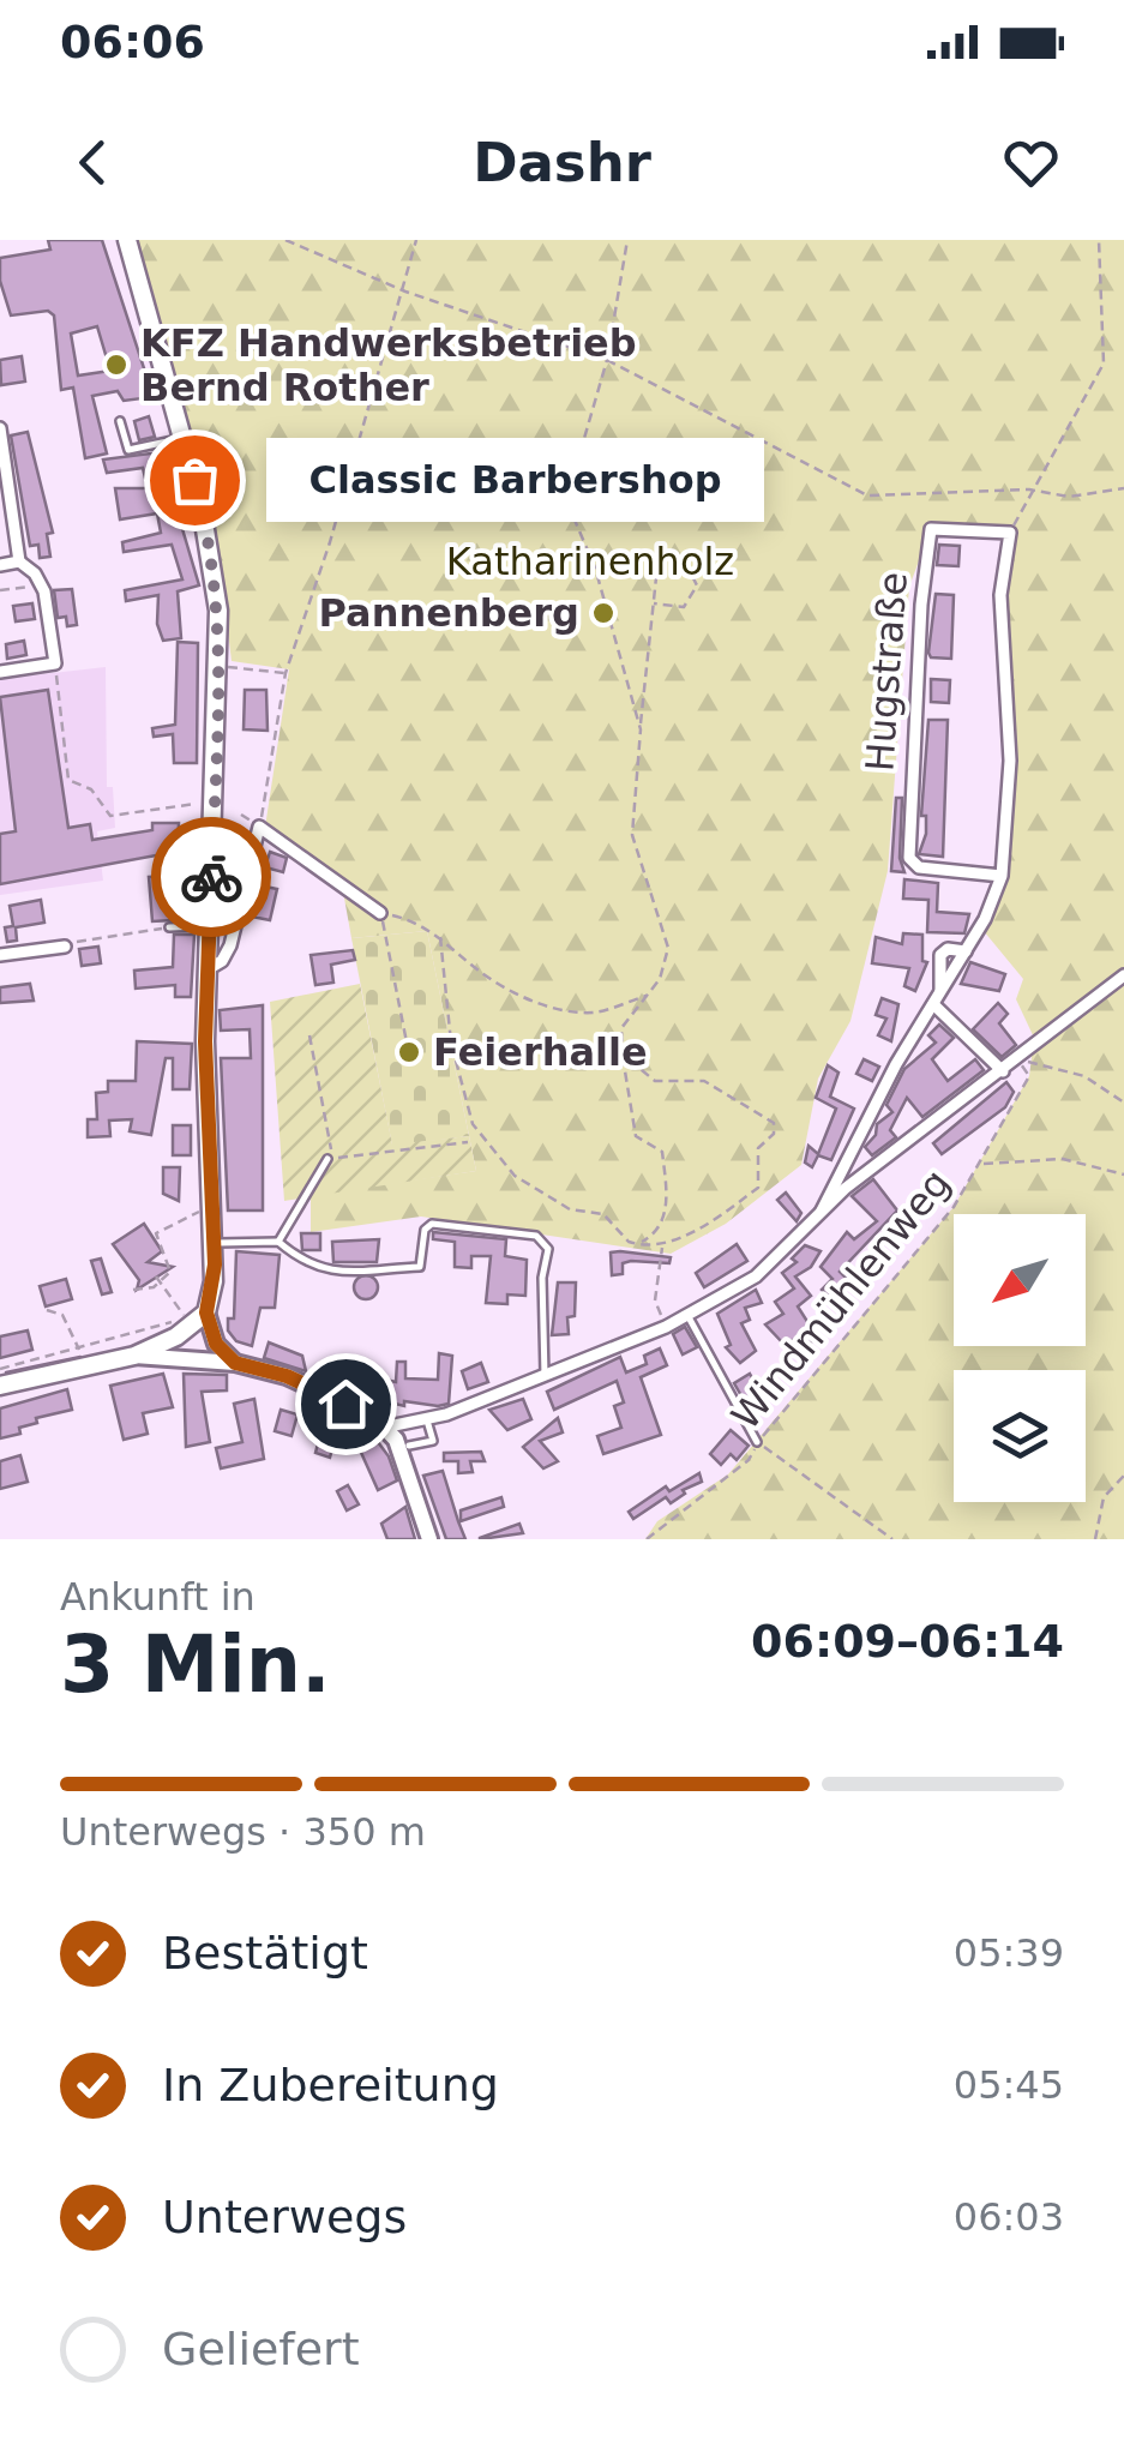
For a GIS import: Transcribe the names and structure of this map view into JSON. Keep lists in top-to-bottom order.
{
  "streets": {
    "street": ["Hugstraße"],
    "path": ["Windmühlenweg"]
  },
  "parks": ["Katharinenholz"],
  "places": [
    "KFZ Handwerksbetrieb Bernd Rother",
    "Classic Barbershop",
    "Pannenberg",
    "Feierhalle"
  ],
  "north": "bottom left",
  "page": {
    "status": "06:06",
    "header": "Dashr",
    "bubble": "Classic Barbershop",
    "heading": ["3 Min.", "Ankunft in", "06:09–06:14"],
    "bar": "Unterwegs · 350 m",
    "list": [
      ["Bestätigt", "05:39"],
      ["In Zubereitung", "05:45"],
      ["Unterwegs", "06:03"],
      "Geliefert"
    ]
  }
}
